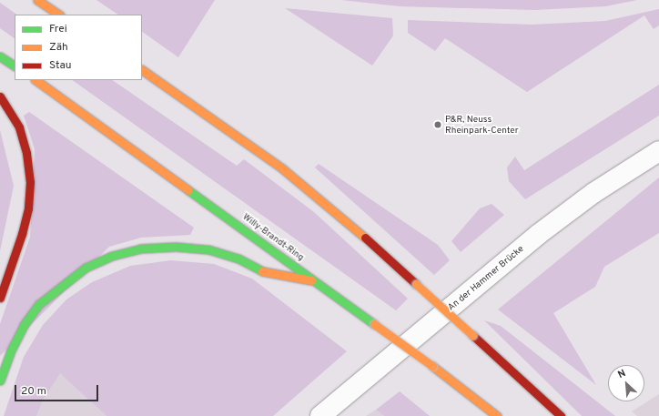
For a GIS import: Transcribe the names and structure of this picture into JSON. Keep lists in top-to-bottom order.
{
  "streets": {
    "main road": ["Willy-Brandt-Ring"],
    "street": ["An der Hammer Brücke"]
  },
  "places": ["P&R, Neuss Rheinpark-Center"],
  "legend": ["Frei", "Zäh", "Stau"],
  "scale_bar": "20 m",
  "north": "top left"
}
